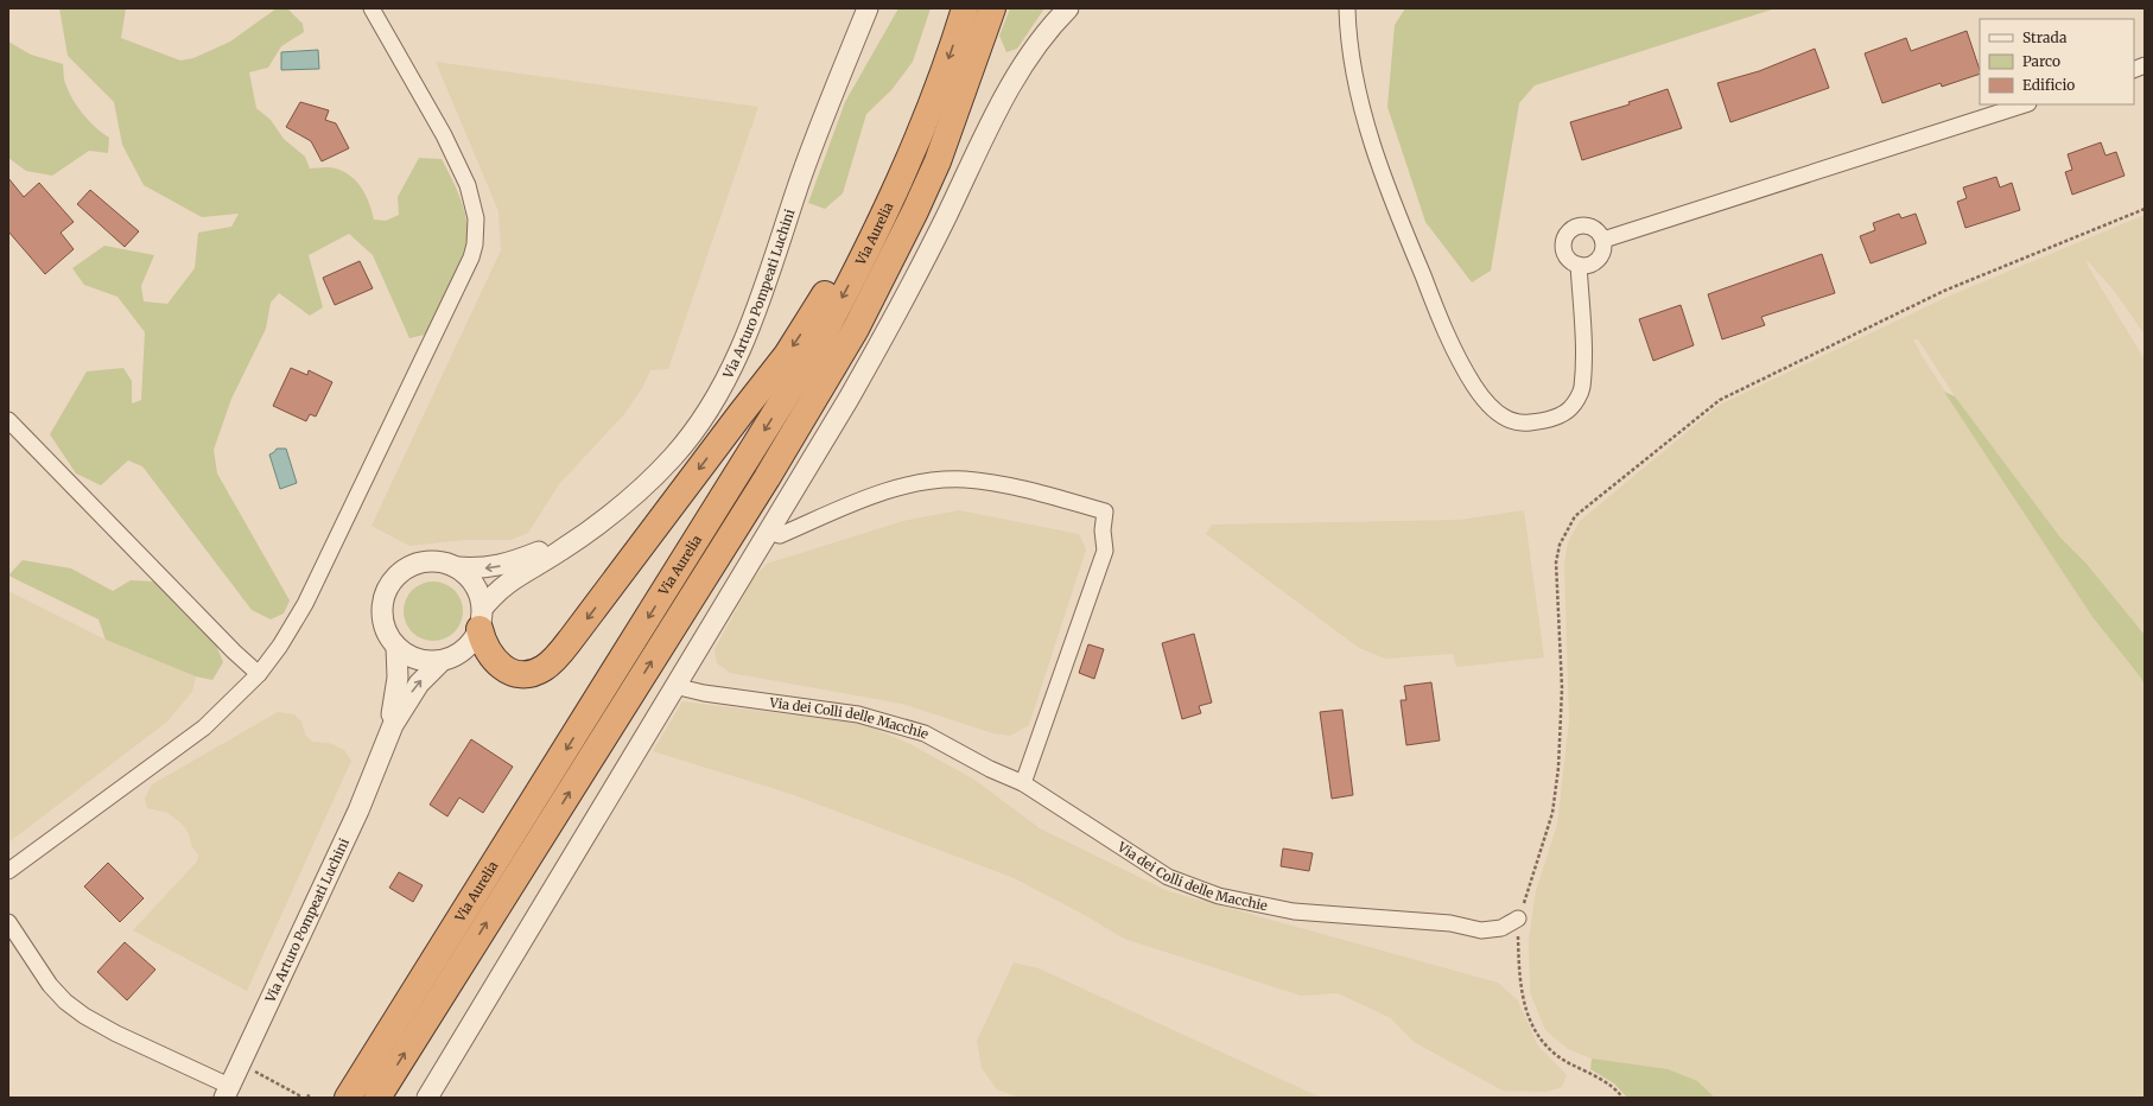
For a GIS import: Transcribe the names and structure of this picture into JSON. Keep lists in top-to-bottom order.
{
  "streets": {
    "highway": ["Via Aurelia"],
    "street": ["Via Arturo Pompeati Luchini", "Via dei Colli delle Macchie"]
  },
  "legend": ["Strada", "Parco", "Edificio"]
}
